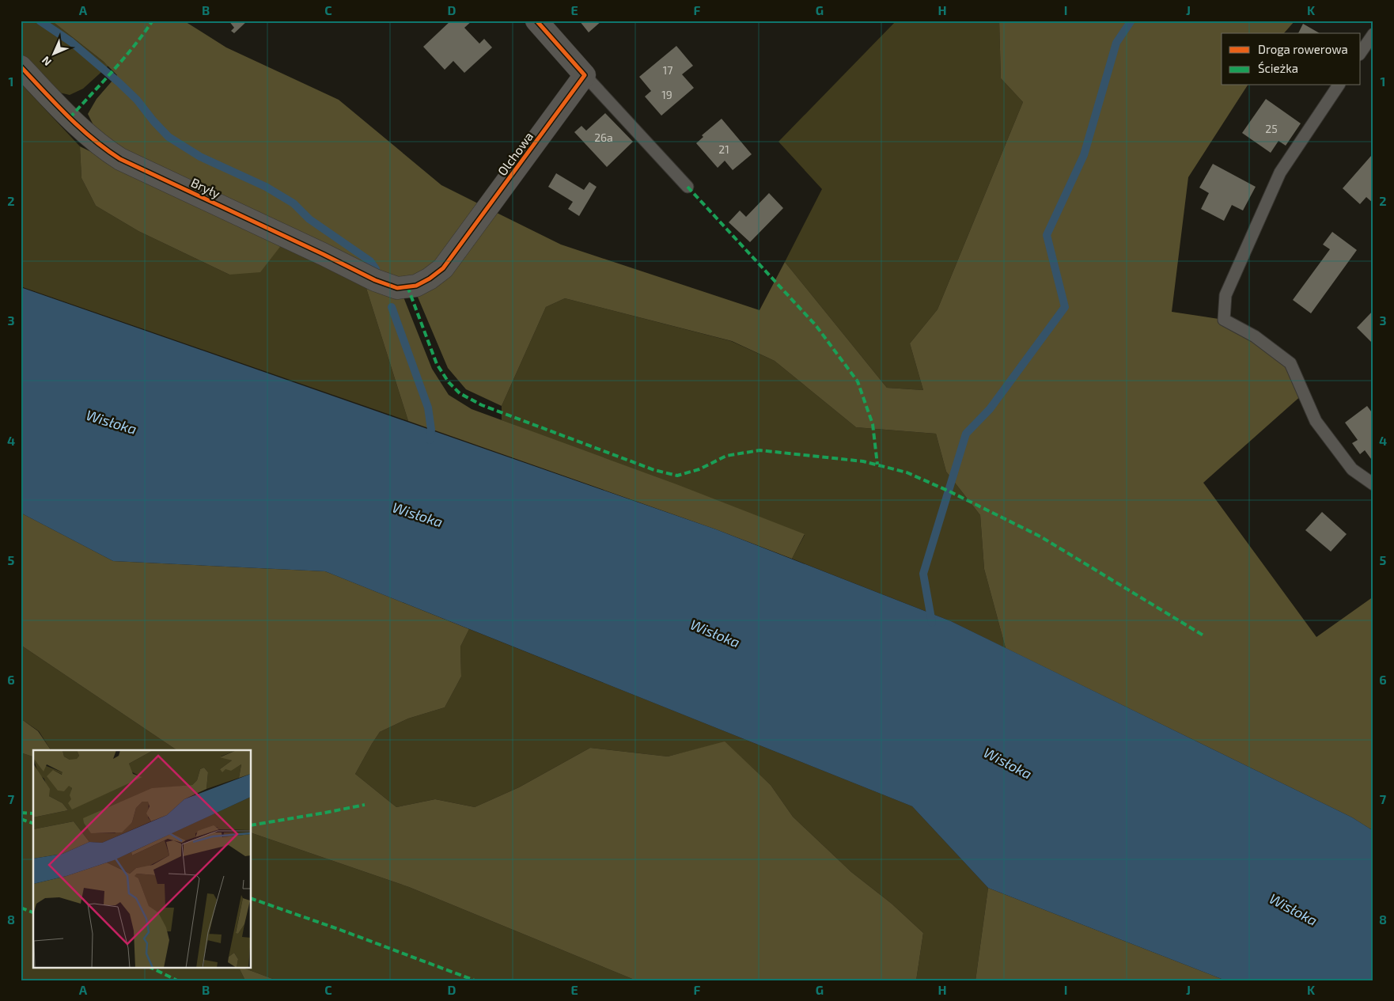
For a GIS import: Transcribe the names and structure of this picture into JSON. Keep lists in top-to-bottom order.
{
  "streets": {
    "street": ["Olchowa", "Bryły"]
  },
  "crossings": [
    ["Olchowa", "Bryły"]
  ],
  "water": ["Wisłoka"],
  "house_numbers": [
    "17",
    "19",
    "25",
    "26a",
    "21"
  ],
  "legend": ["Droga rowerowa", "Ścieżka"],
  "north": "bottom left",
  "grid": {
    "columns": [
      "A",
      "B",
      "C",
      "D",
      "E",
      "F",
      "G",
      "H",
      "I",
      "J",
      "K"
    ],
    "rows": [
      "1",
      "2",
      "3",
      "4",
      "5",
      "6",
      "7",
      "8"
    ]
  }
}
